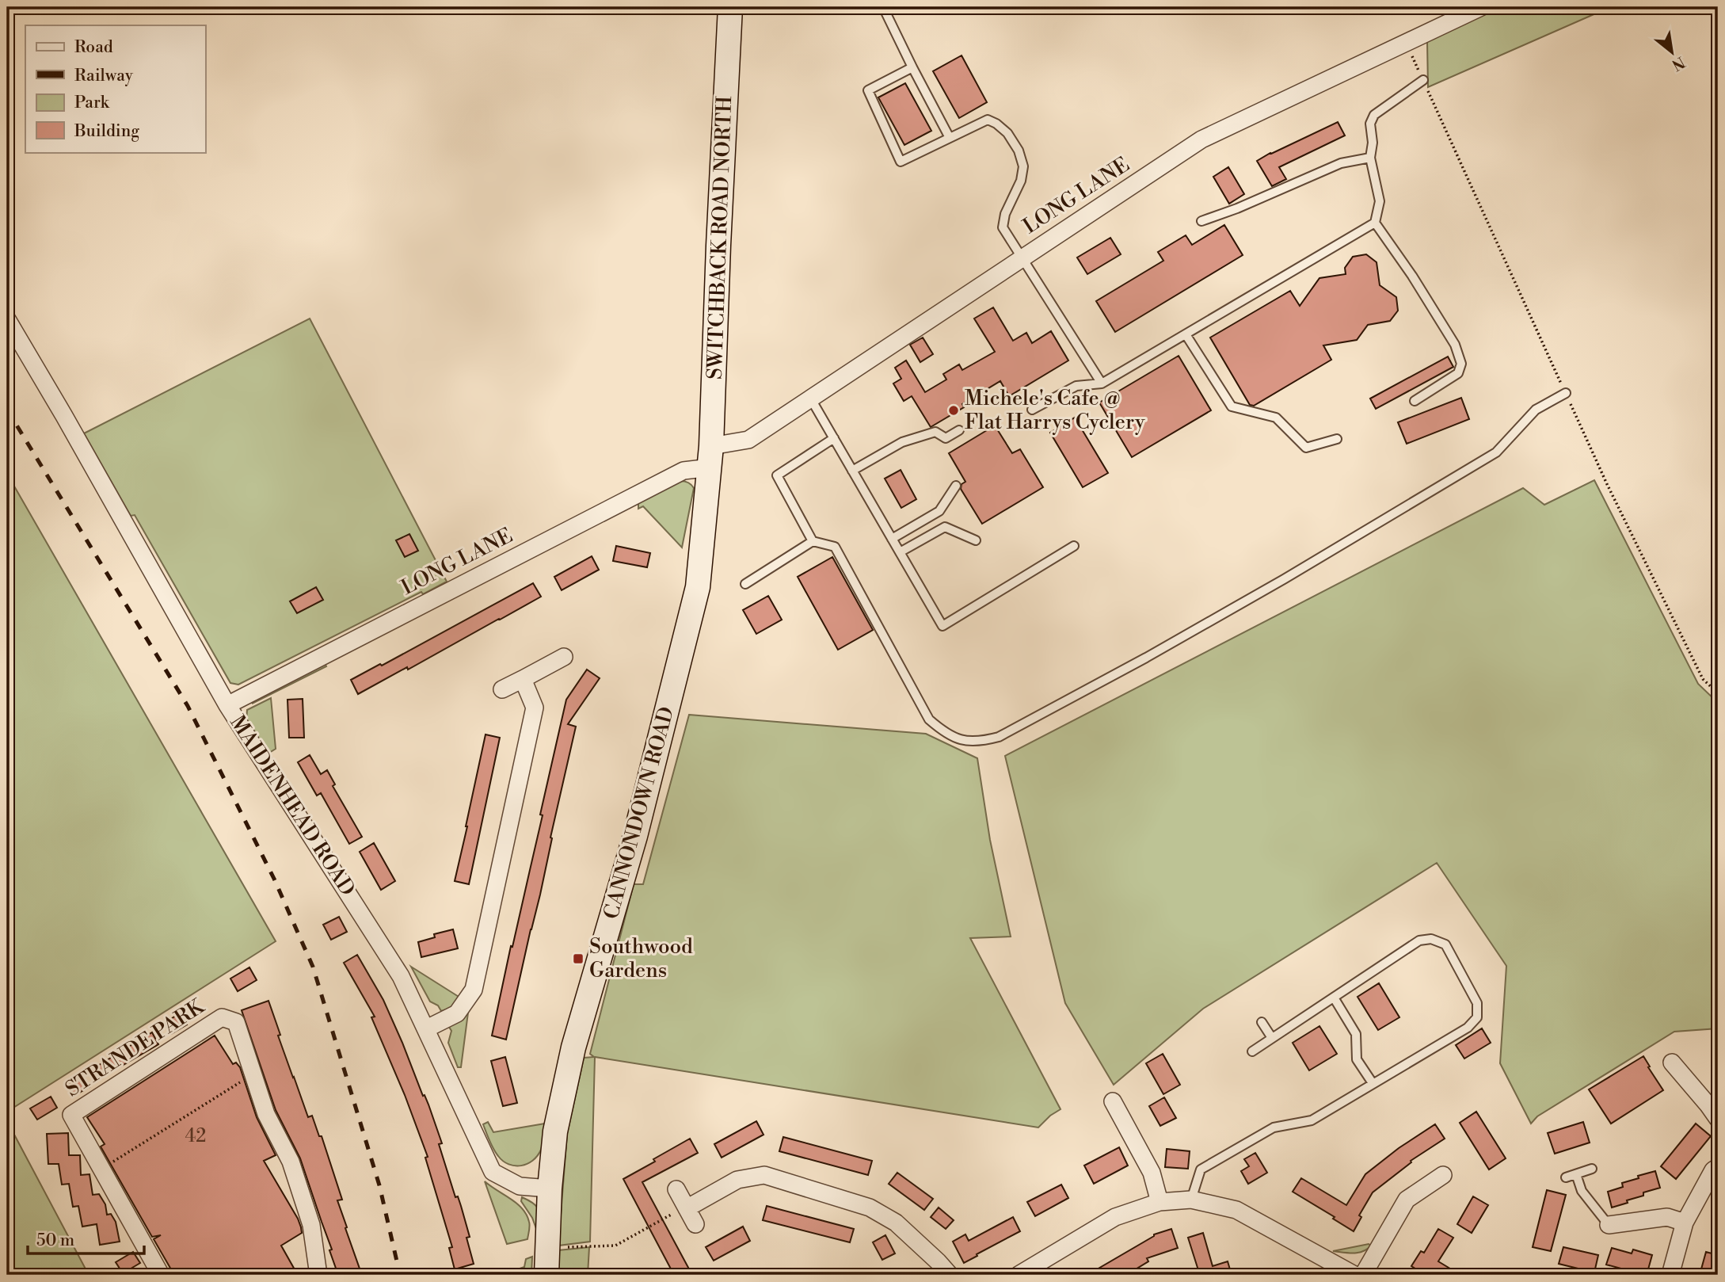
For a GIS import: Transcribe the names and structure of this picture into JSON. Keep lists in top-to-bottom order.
{
  "streets": {
    "main road": ["SWITCHBACK ROAD NORTH", "CANNONDOWN ROAD"],
    "street": ["LONG LANE", "MAIDENHEAD ROAD", "STRANDE PARK"]
  },
  "crossings": [
    ["LONG LANE", "SWITCHBACK ROAD NORTH"],
    ["LONG LANE", "MAIDENHEAD ROAD"],
    ["LONG LANE", "CANNONDOWN ROAD"],
    ["SWITCHBACK ROAD NORTH", "CANNONDOWN ROAD"],
    ["MAIDENHEAD ROAD", "CANNONDOWN ROAD"]
  ],
  "places": {
    "other": ["Michele's Cafe @ Flat Harrys Cyclery"],
    "transit": ["Southwood Gardens"]
  },
  "house_numbers": ["42"],
  "legend": [
    "Road",
    "Railway",
    "Park",
    "Building"
  ],
  "scale_bar": "50 m",
  "north": "bottom right"
}
